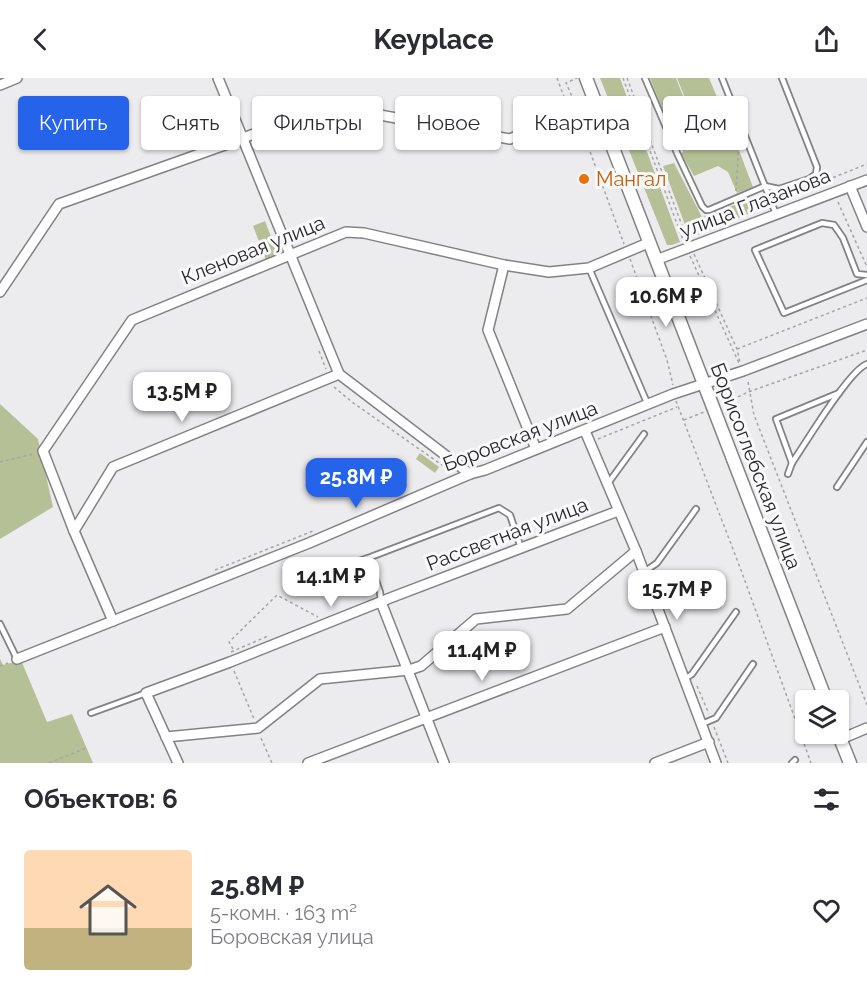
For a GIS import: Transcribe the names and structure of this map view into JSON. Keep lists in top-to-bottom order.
{
  "streets": {
    "street": [
      "улица Глазанова",
      "Кленовая улица",
      "Боровская улица",
      "Борисоглебская улица",
      "Рассветная улица"
    ]
  },
  "crossings": [
    ["улица Глазанова", "Борисоглебская улица"],
    ["Кленовая улица", "Борисоглебская улица"],
    ["Боровская улица", "Борисоглебская улица"]
  ],
  "places": ["Мангал"],
  "page": {
    "header": "Keyplace",
    "chip": [
      "Купить",
      "Снять",
      "Фильтры",
      "Новое",
      "Квартира",
      "Дом"
    ],
    "price": [
      "10.6M ₽",
      "13.5M ₽",
      "25.8M ₽",
      "14.1M ₽",
      "15.7M ₽",
      "11.4M ₽"
    ],
    "heading": "Объектов: 6",
    "list": [
      {
        "name": "25.8M ₽",
        "note": "5-комн. · 163 m² · Боровская улица"
      }
    ]
  }
}
